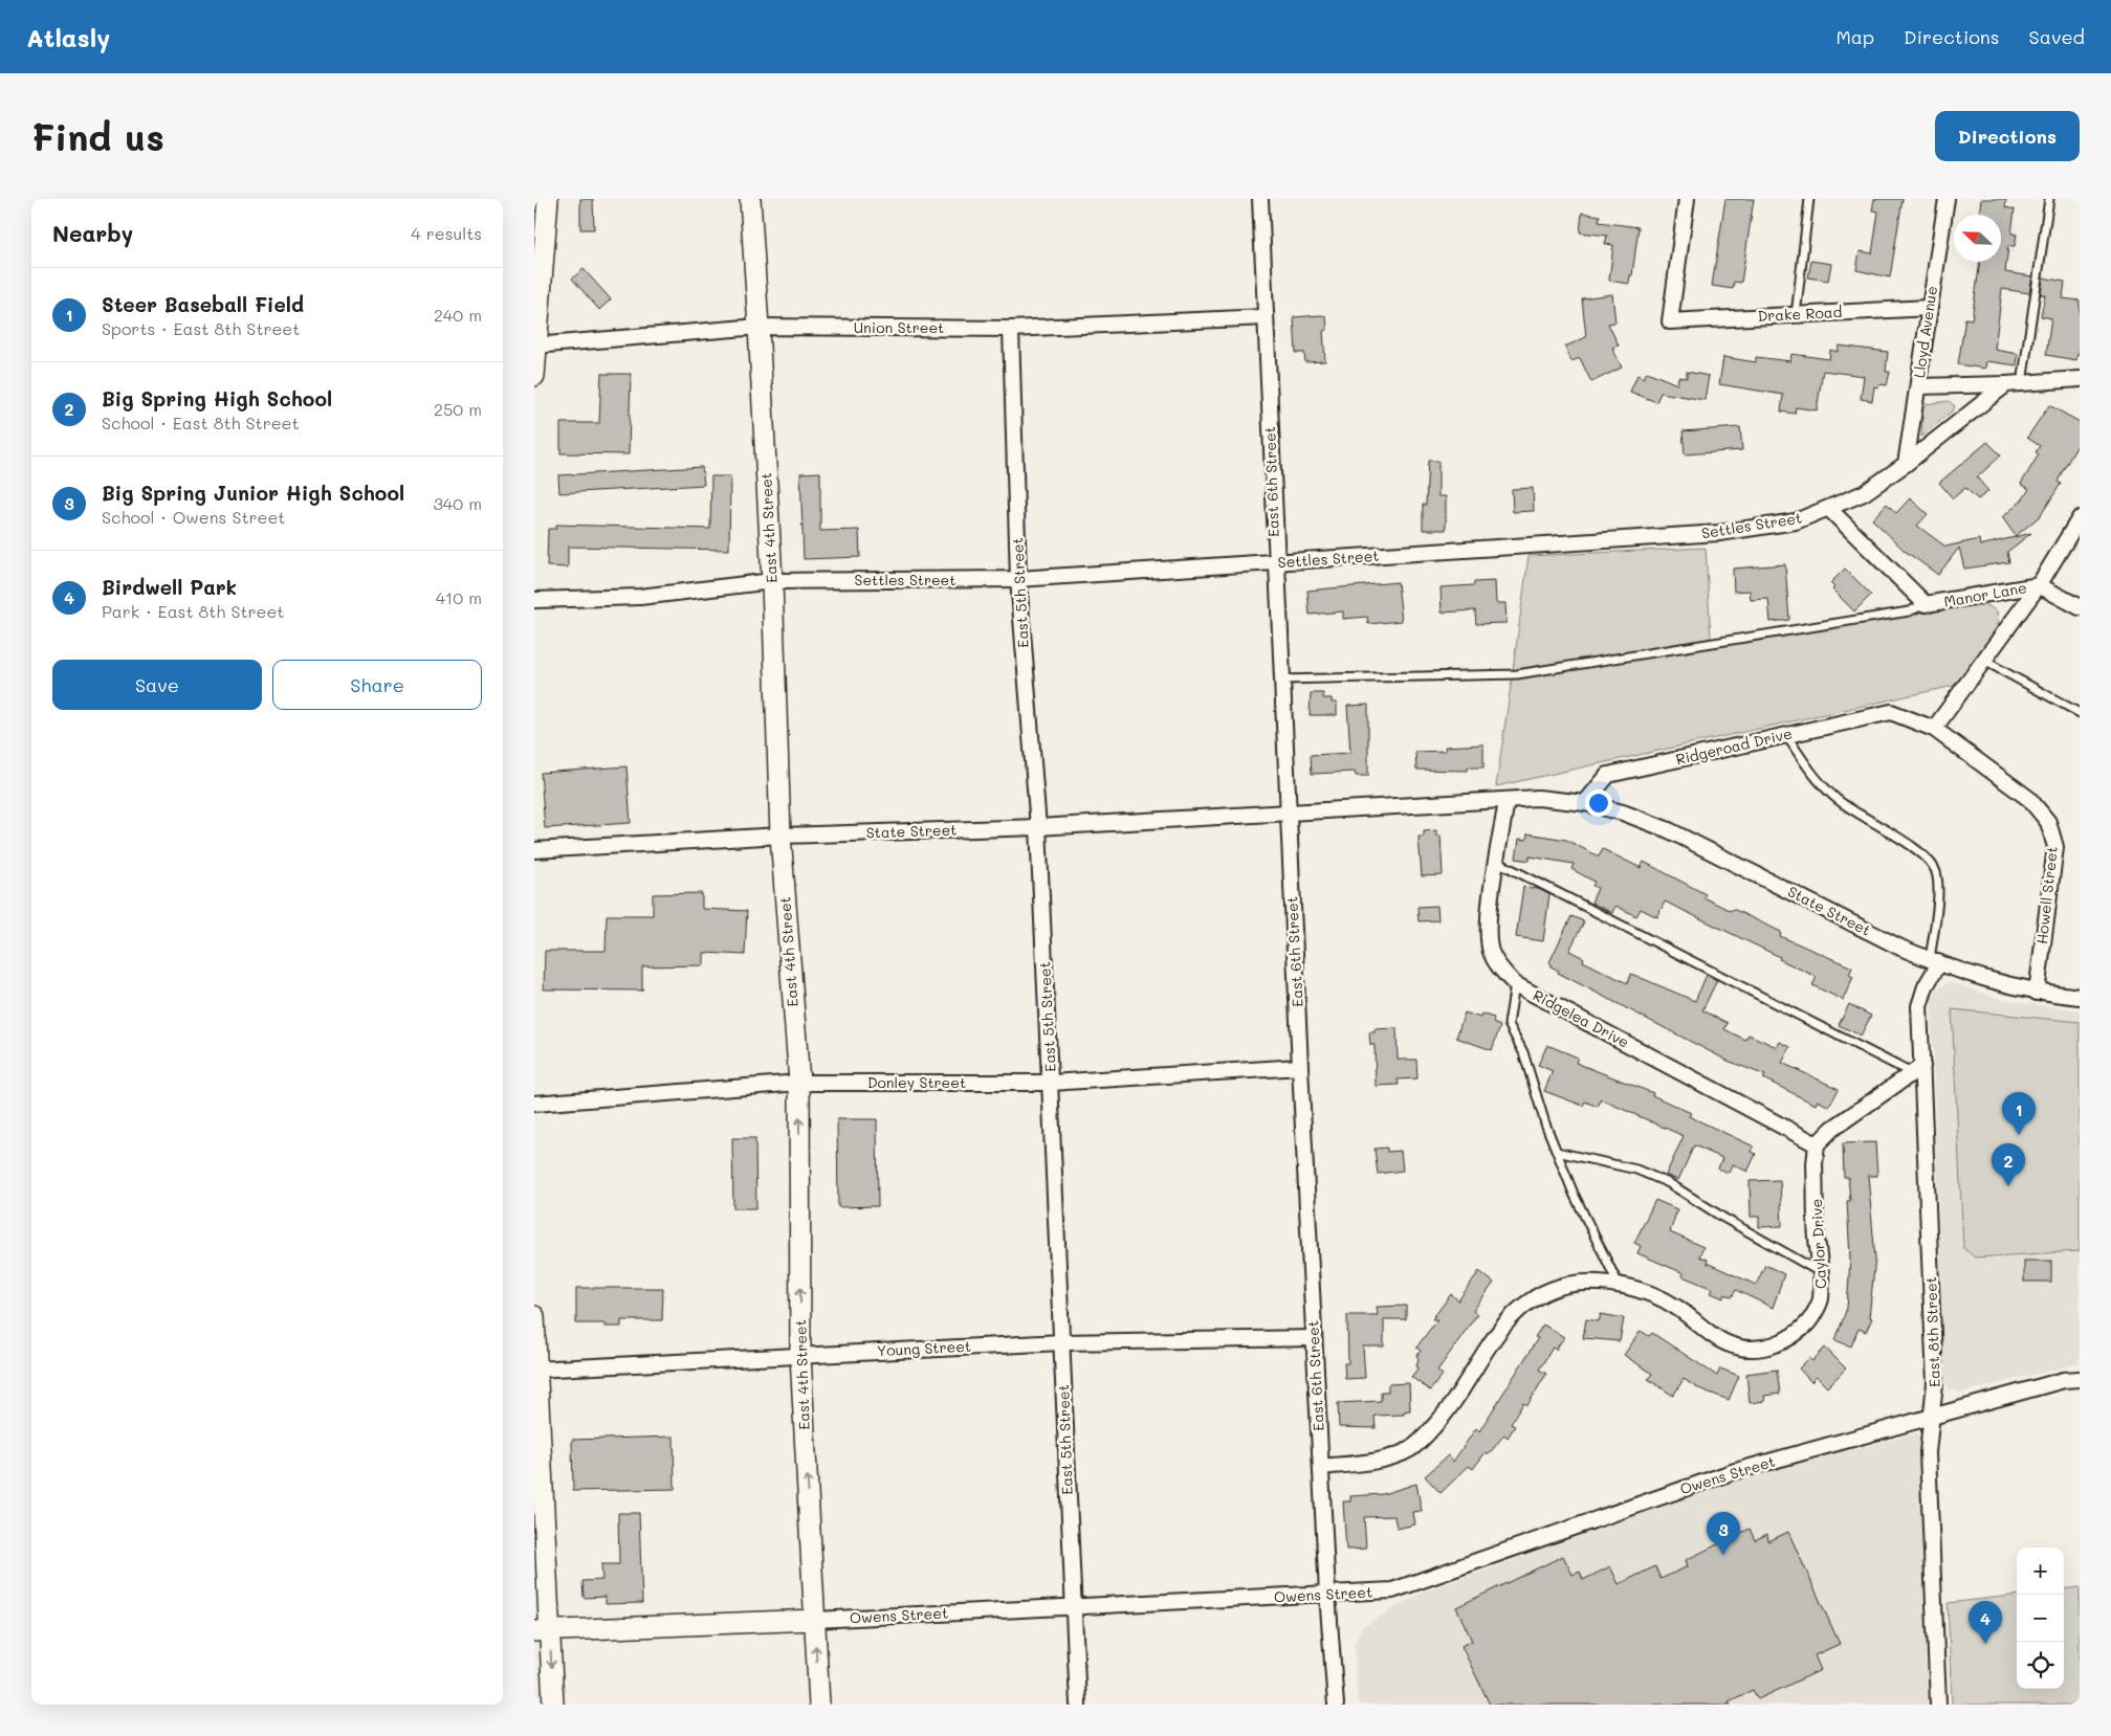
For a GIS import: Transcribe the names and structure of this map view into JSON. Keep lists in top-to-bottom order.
{
  "streets": {
    "main road": ["East 4th Street", "Owens Street"],
    "street": [
      "Drake Road",
      "Union Street",
      "Lloyd Avenue",
      "East 6th Street",
      "Settles Street",
      "East 5th Street",
      "Manor Lane",
      "Ridgeroad Drive",
      "State Street",
      "Howell Street",
      "Ridgelea Drive",
      "Donley Street",
      "Caylor Drive",
      "East 8th Street",
      "Young Street"
    ]
  },
  "crossings": [
    ["Drake Road", "Lloyd Avenue"],
    ["Union Street", "East 6th Street"],
    ["Union Street", "East 4th Street"],
    ["Union Street", "East 5th Street"],
    ["Lloyd Avenue", "Settles Street"],
    ["East 6th Street", "Settles Street"],
    ["East 6th Street", "State Street"],
    ["East 6th Street", "Donley Street"],
    ["East 6th Street", "Caylor Drive"],
    ["East 6th Street", "Young Street"],
    ["East 6th Street", "Owens Street"],
    ["Settles Street", "East 4th Street"],
    ["Settles Street", "East 5th Street"],
    ["Settles Street", "Manor Lane"],
    ["East 4th Street", "State Street"],
    ["East 4th Street", "Donley Street"],
    ["East 4th Street", "Young Street"],
    ["East 4th Street", "Owens Street"],
    ["East 5th Street", "State Street"],
    ["East 5th Street", "Donley Street"],
    ["East 5th Street", "Young Street"],
    ["East 5th Street", "Owens Street"],
    ["Ridgeroad Drive", "State Street"],
    ["Ridgeroad Drive", "Howell Street"],
    ["State Street", "Howell Street"],
    ["State Street", "East 8th Street"],
    ["Ridgelea Drive", "Caylor Drive"],
    ["East 8th Street", "Owens Street"]
  ],
  "one_way": ["East 4th Street"],
  "north": "top left",
  "page": {
    "header": "Atlasly",
    "nav": ["Map", "Directions", "Saved"],
    "buttons": [
      "Directions",
      ["Save", "Share"]
    ],
    "title": "Find us",
    "heading": ["Nearby", "4 results"],
    "list": [
      {
        "mark": "1",
        "name": "Steer Baseball Field",
        "note": "Sports · East 8th Street",
        "value": "240 m"
      },
      {
        "mark": "2",
        "name": "Big Spring High School",
        "note": "School · East 8th Street",
        "value": "250 m"
      },
      {
        "mark": "3",
        "name": "Big Spring Junior High School",
        "note": "School · Owens Street",
        "value": "340 m"
      },
      {
        "mark": "4",
        "name": "Birdwell Park",
        "note": "Park · East 8th Street",
        "value": "410 m"
      }
    ],
    "pins": [
      "1",
      "2",
      "3",
      "4"
    ],
    "map_buttons": ["+", "−"]
  }
}
